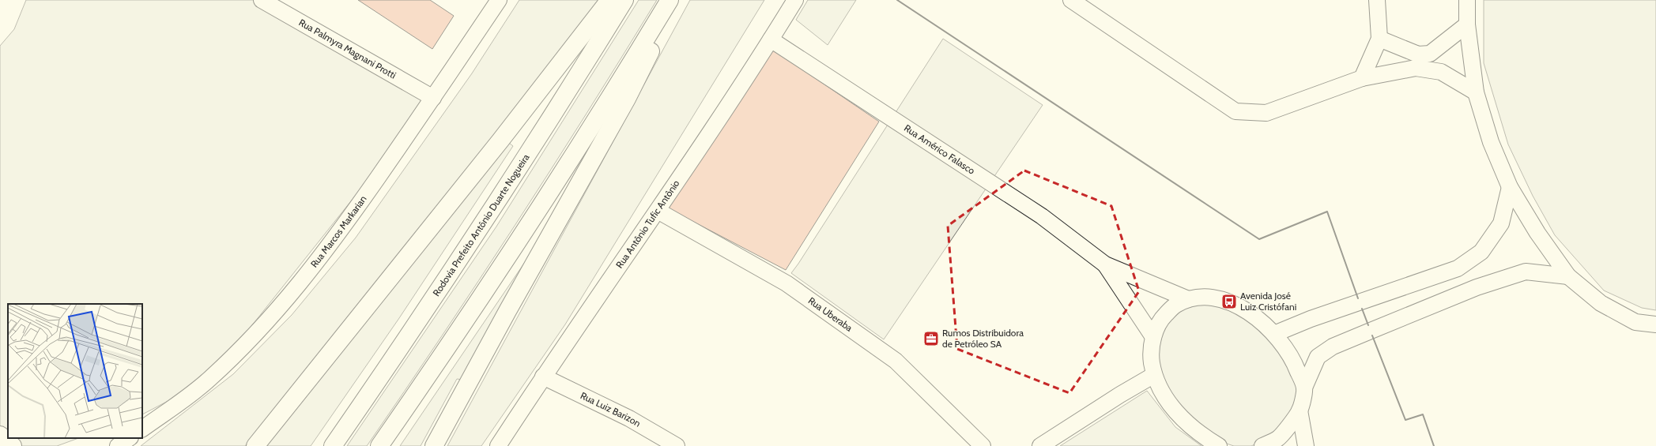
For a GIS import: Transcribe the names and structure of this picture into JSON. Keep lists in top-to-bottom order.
{
  "streets": {
    "main road": ["Rodovia Prefeito Antônio Duarte Nogueira"],
    "street": [
      "Rua Palmyra Magnani Protti",
      "Rua Américo Falasco",
      "Rua Antônio Tufic Antônio",
      "Rua Marcos Markarian",
      "Rua Uberaba",
      "Rua Luiz Barizon"
    ]
  },
  "crossings": [
    ["Rua Palmyra Magnani Protti", "Rua Marcos Markarian"],
    ["Rua Américo Falasco", "Rua Antônio Tufic Antônio"],
    ["Rua Antônio Tufic Antônio", "Rua Uberaba"],
    ["Rua Antônio Tufic Antônio", "Rua Luiz Barizon"]
  ],
  "places": {
    "bus stop": ["Avenida José Luiz Cristófani"],
    "office": ["Rumos Distribuidora de Petróleo SA"]
  }
}
